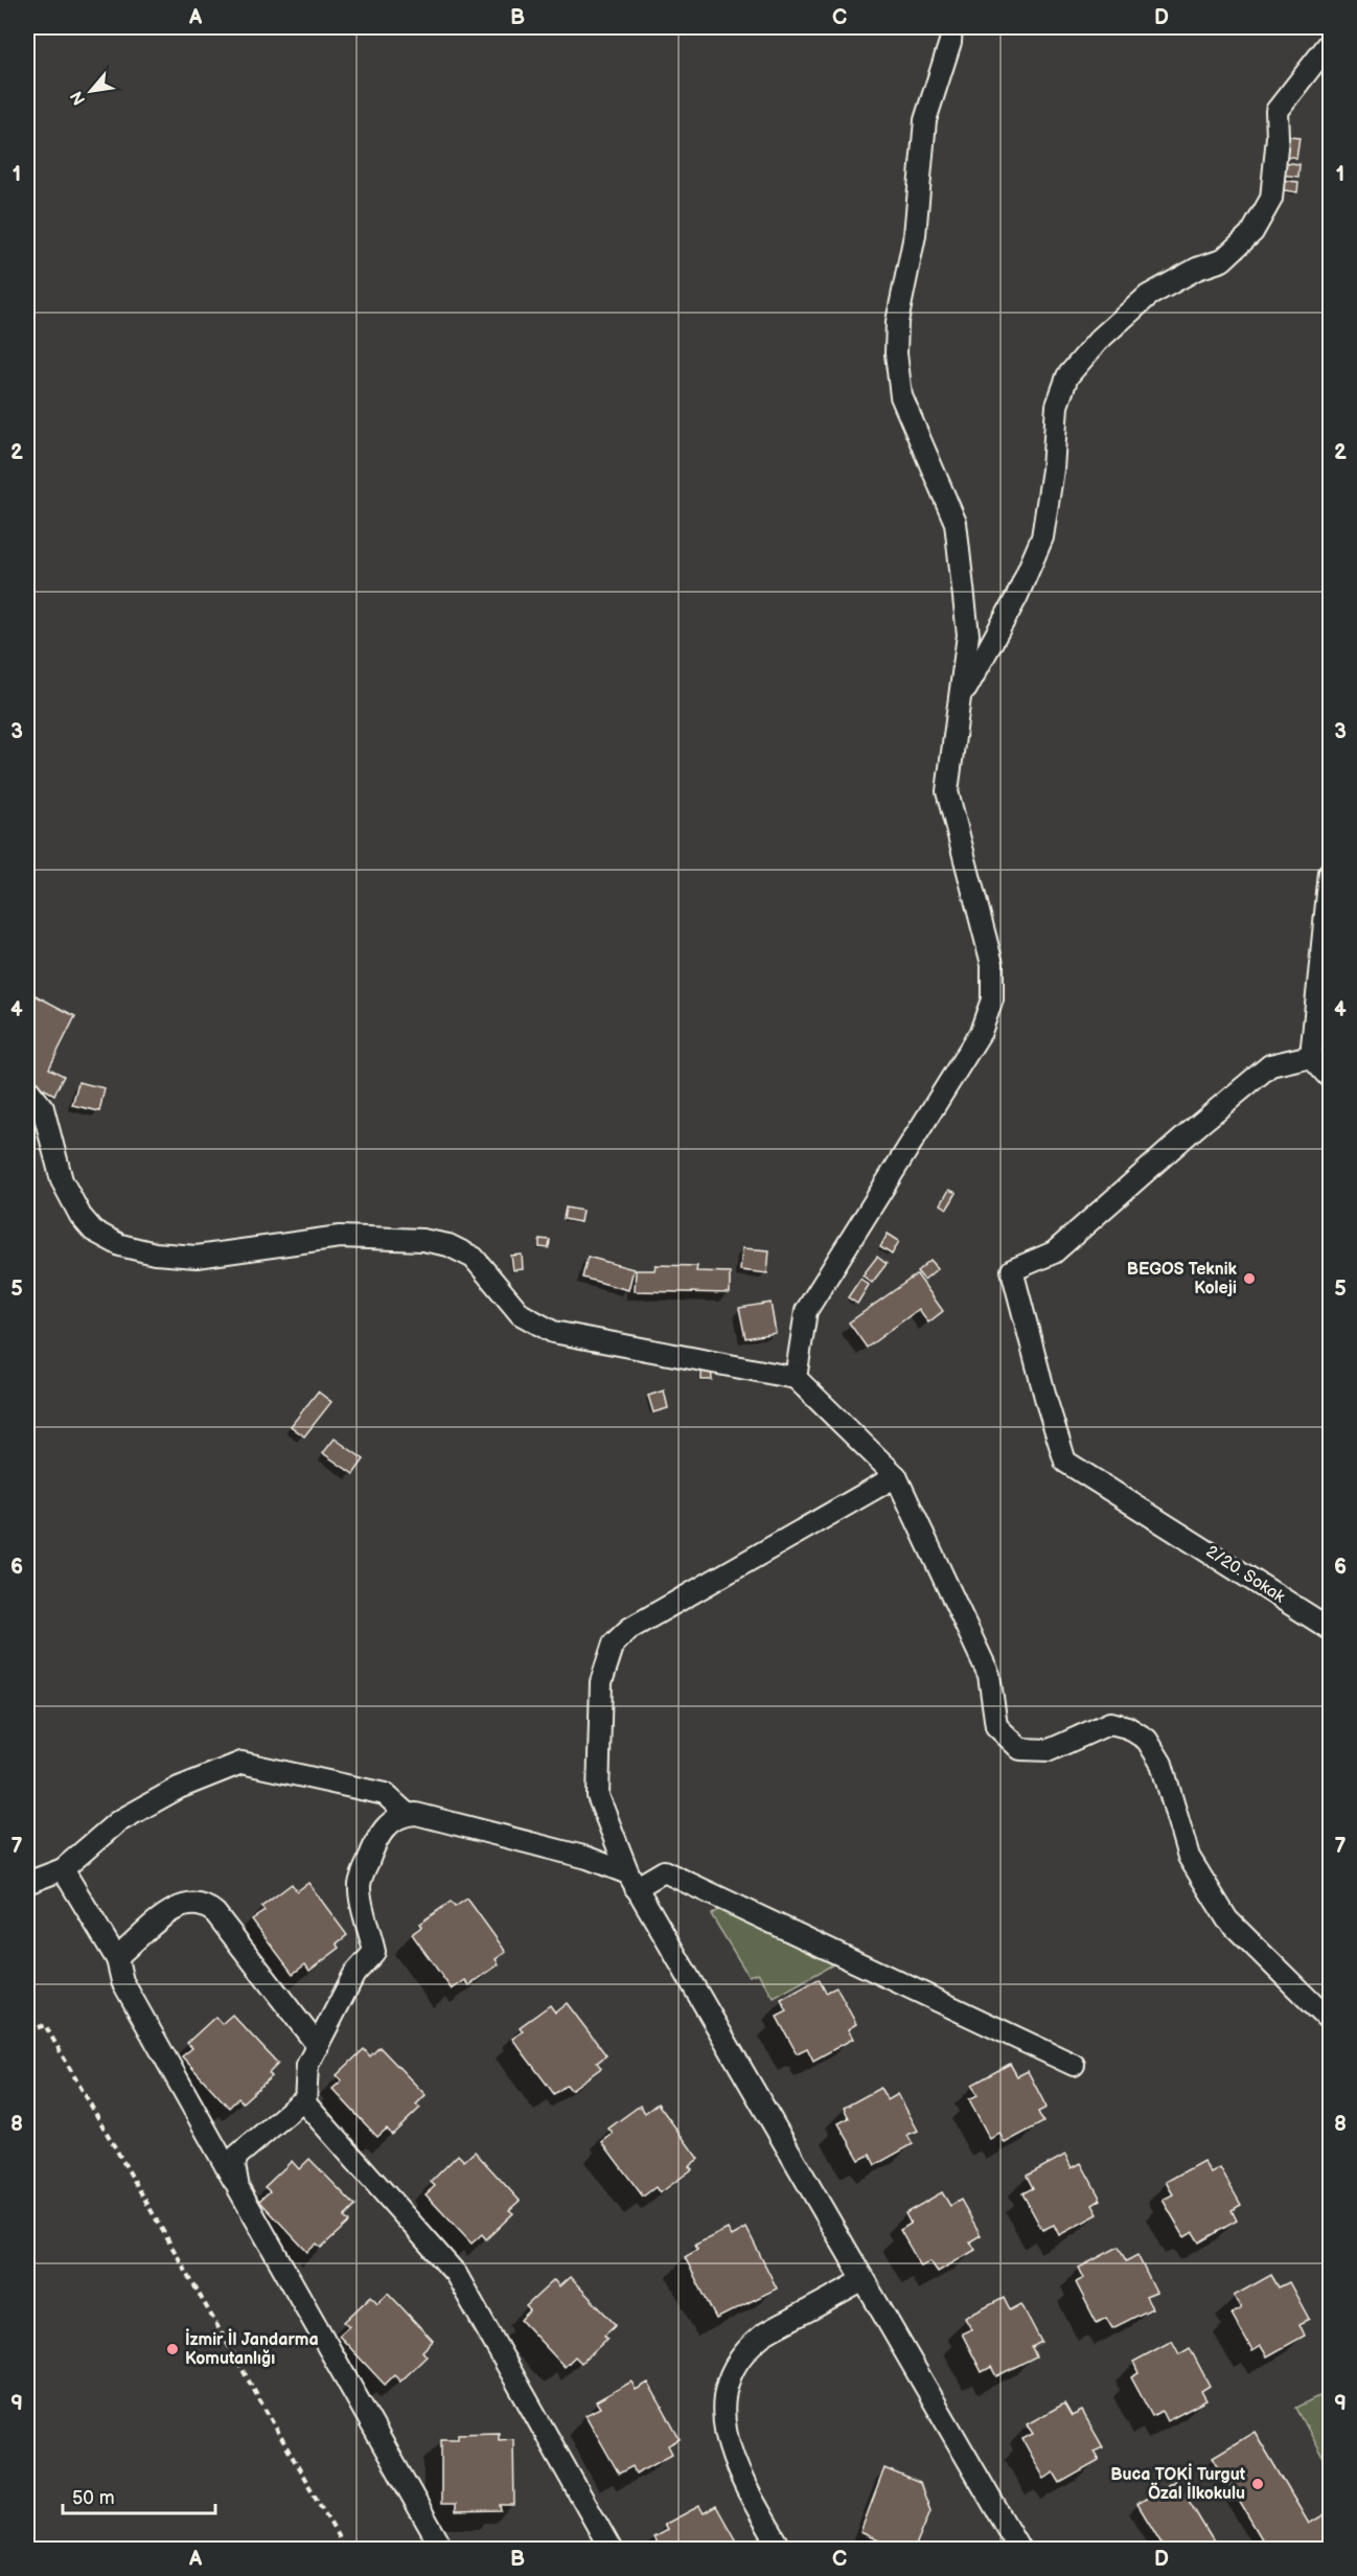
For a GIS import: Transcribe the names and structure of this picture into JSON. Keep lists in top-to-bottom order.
{
  "streets": {
    "street": ["2/20. Sokak"]
  },
  "places": ["BEGOS Teknik Koleji", "İzmir İl Jandarma Komutanlığı", "Buca TOKİ Turgut Özal İlkokulu"],
  "scale_bar": "50 m",
  "north": "bottom left",
  "grid": {
    "columns": [
      "A",
      "B",
      "C",
      "D"
    ],
    "rows": [
      "1",
      "2",
      "3",
      "4",
      "5",
      "6",
      "7",
      "8",
      "9"
    ]
  }
}
